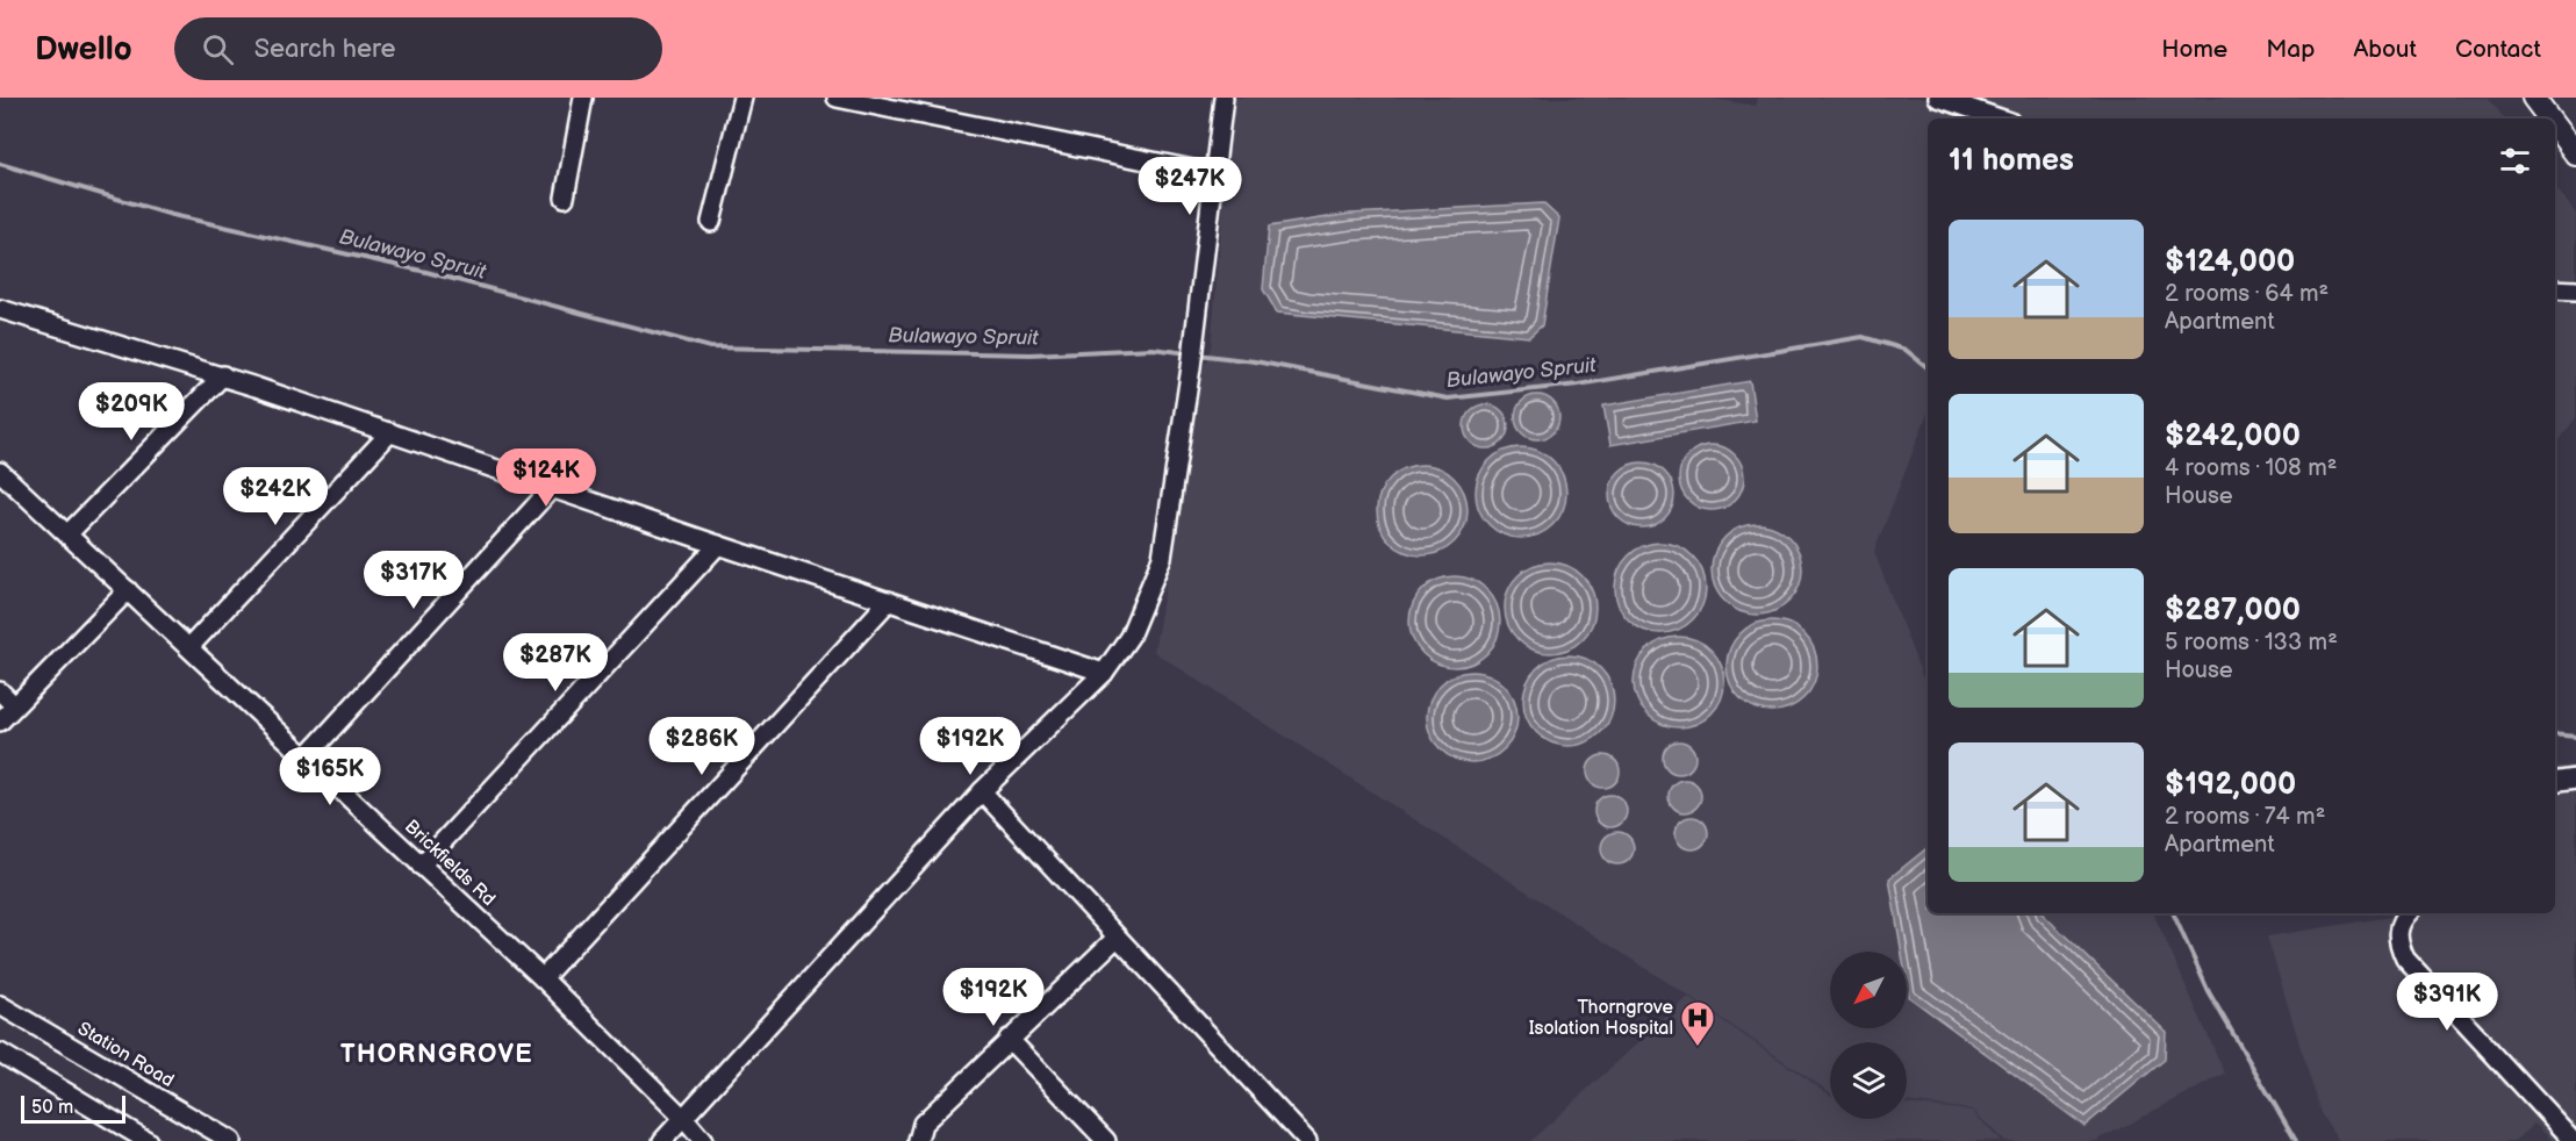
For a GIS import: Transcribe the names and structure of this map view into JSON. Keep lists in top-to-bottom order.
{
  "streets": {
    "street": ["Brickfields Rd", "Station Road"]
  },
  "districts": ["THORNGROVE"],
  "water": ["Bulawayo Spruit"],
  "places": {
    "hospital": ["Thorngrove Isolation Hospital"]
  },
  "scale_bar": "50 m",
  "north": "bottom left",
  "page": {
    "header": "Dwello",
    "search": "Search here",
    "nav": [
      "Home",
      "Map",
      "About",
      "Contact"
    ],
    "heading": "11 homes",
    "price": [
      "$247K",
      "$209K",
      "$124K",
      "$242K",
      "$317K",
      "$287K",
      "$286K",
      "$192K",
      "$165K",
      "$192K",
      "$391K"
    ],
    "list": [
      {
        "name": "$124,000",
        "note": "2 rooms · 64 m² · Apartment"
      },
      {
        "name": "$242,000",
        "note": "4 rooms · 108 m² · House"
      },
      {
        "name": "$287,000",
        "note": "5 rooms · 133 m² · House"
      },
      {
        "name": "$192,000",
        "note": "2 rooms · 74 m² · Apartment"
      }
    ],
    "scale": "50 m"
  }
}
